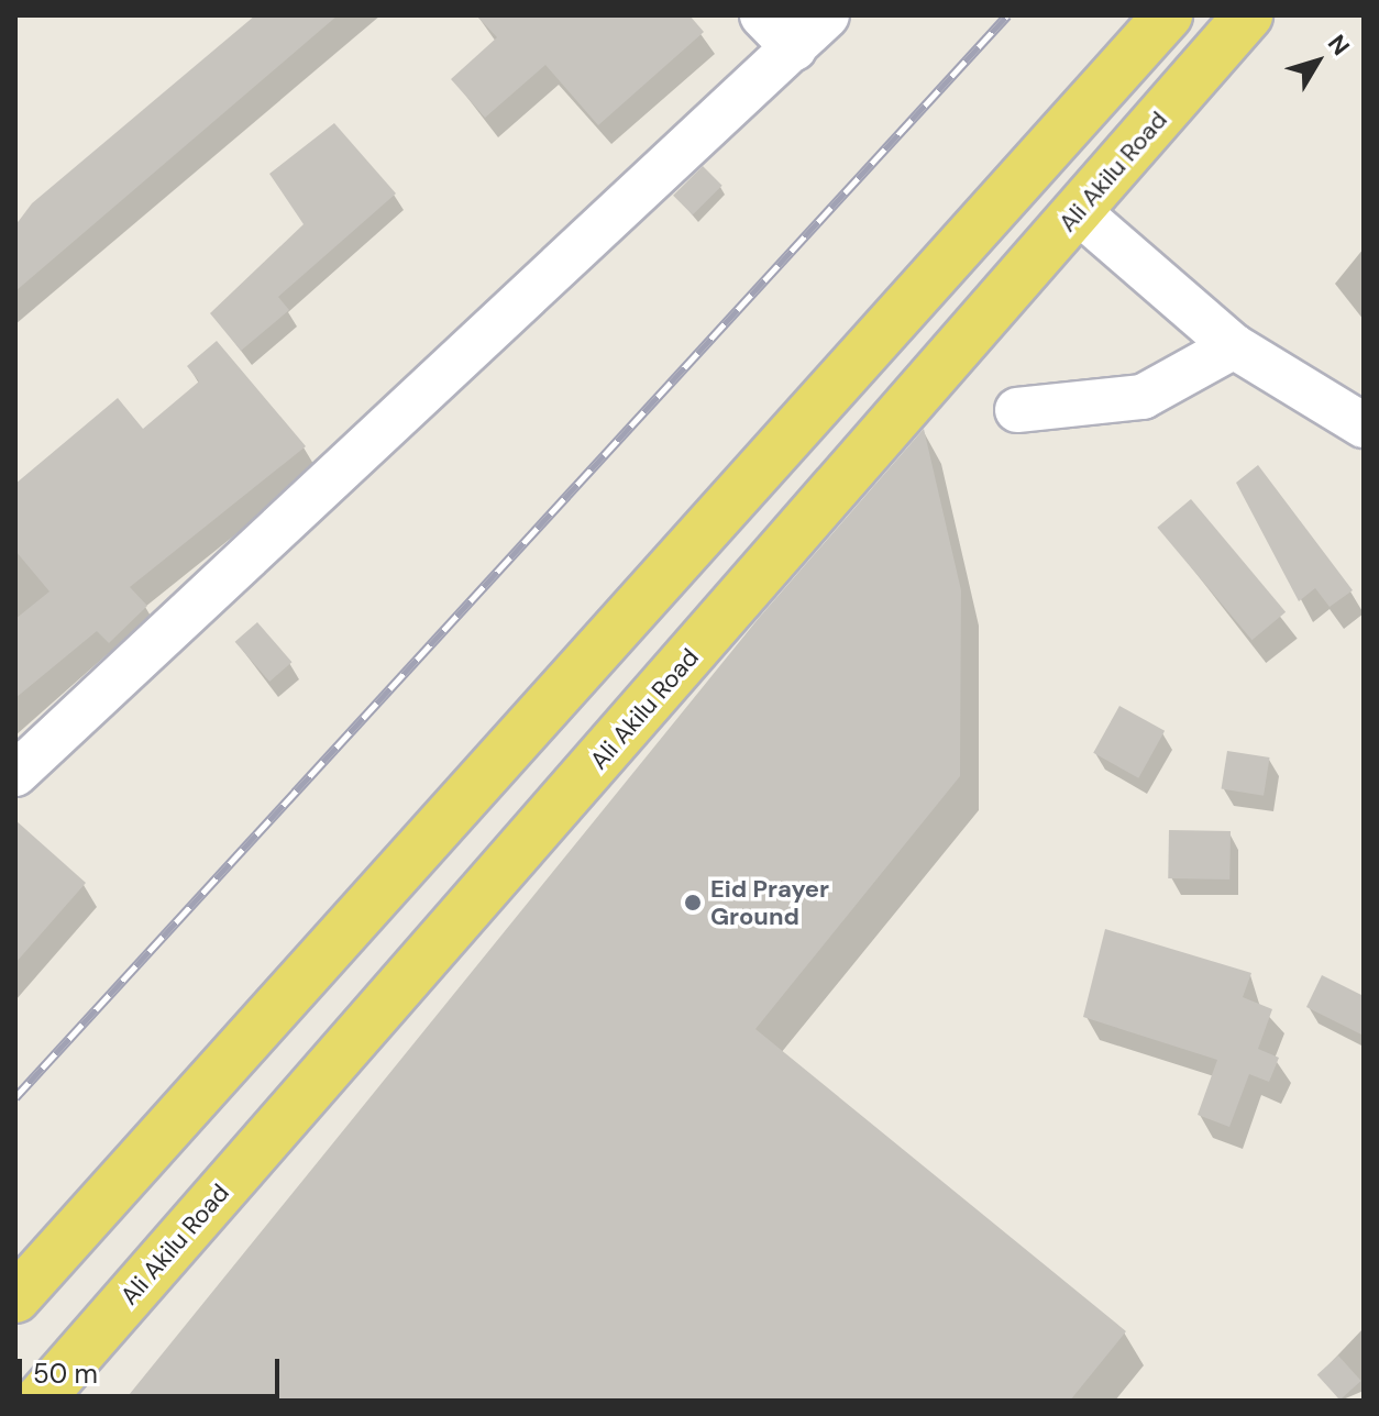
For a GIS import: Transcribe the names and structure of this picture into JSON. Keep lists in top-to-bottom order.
{
  "streets": {
    "main road": ["Ali Akilu Road"]
  },
  "places": ["Eid Prayer Ground"],
  "scale_bar": "50 m",
  "north": "top right"
}
